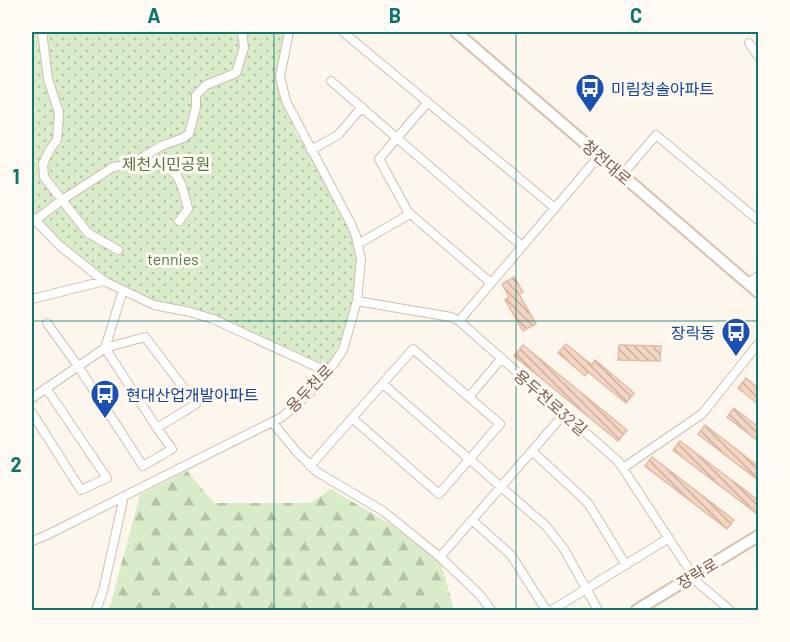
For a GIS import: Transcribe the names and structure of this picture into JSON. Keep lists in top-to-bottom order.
{
  "streets": {
    "street": [
      "청전대로",
      "용두천로",
      "용두천로32길",
      "장락로"
    ]
  },
  "crossings": [
    ["용두천로", "용두천로32길"],
    ["용두천로32길", "장락로"]
  ],
  "parks": ["제천시민공원", "tennies"],
  "places": {
    "bus stop": ["미림청솔아파트", "장락동", "현대산업개발아파트"]
  },
  "grid": {
    "columns": ["A", "B", "C"],
    "rows": ["1", "2"]
  }
}
